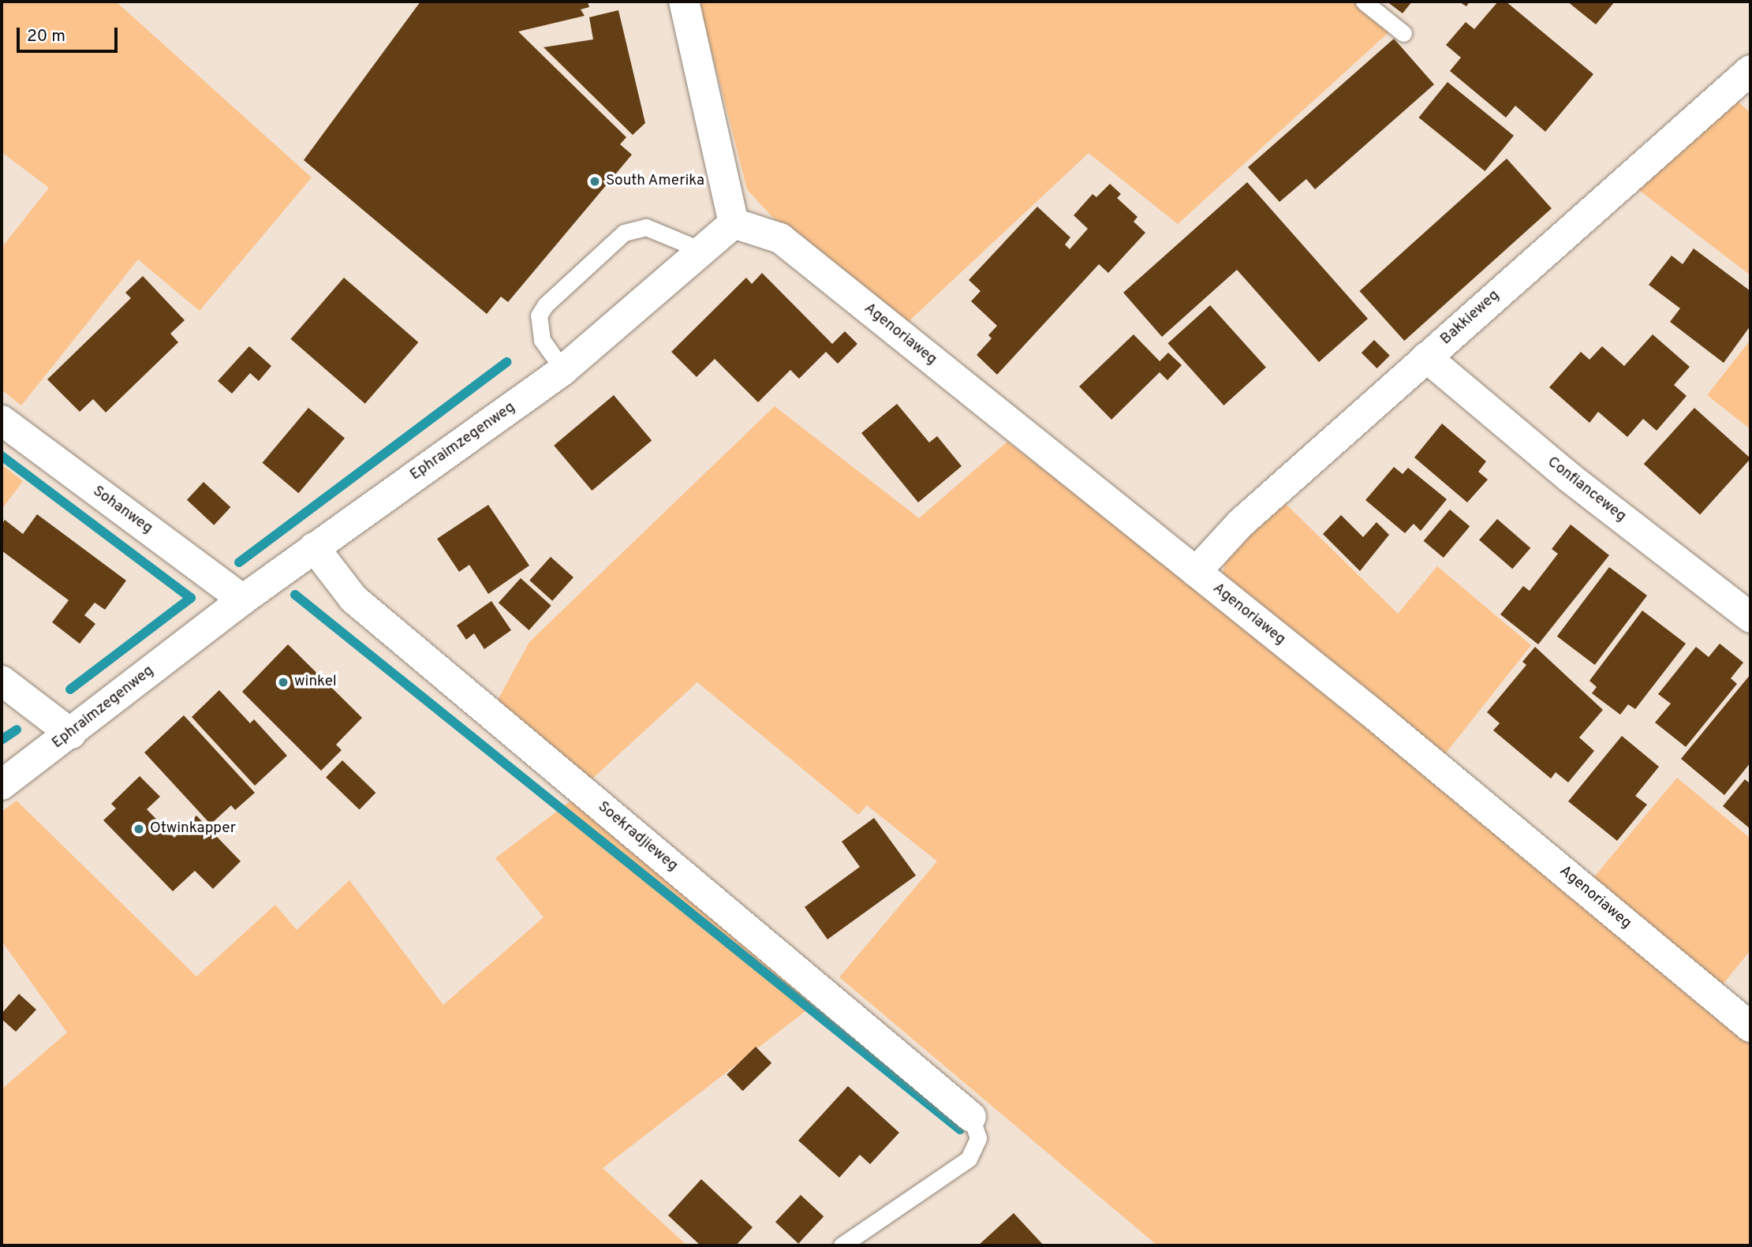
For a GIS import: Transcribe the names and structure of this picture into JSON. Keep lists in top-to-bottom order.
{
  "streets": {
    "street": [
      "Bakkieweg",
      "Agenoriaweg",
      "Ephraimzegenweg",
      "Confianceweg",
      "Sohanweg",
      "Soekradjieweg"
    ]
  },
  "crossings": [
    ["Bakkieweg", "Agenoriaweg"],
    ["Bakkieweg", "Confianceweg"],
    ["Agenoriaweg", "Ephraimzegenweg"],
    ["Ephraimzegenweg", "Sohanweg"],
    ["Ephraimzegenweg", "Soekradjieweg"]
  ],
  "places": ["South Amerika", "winkel", "Otwinkapper"],
  "scale_bar": "20 m"
}
